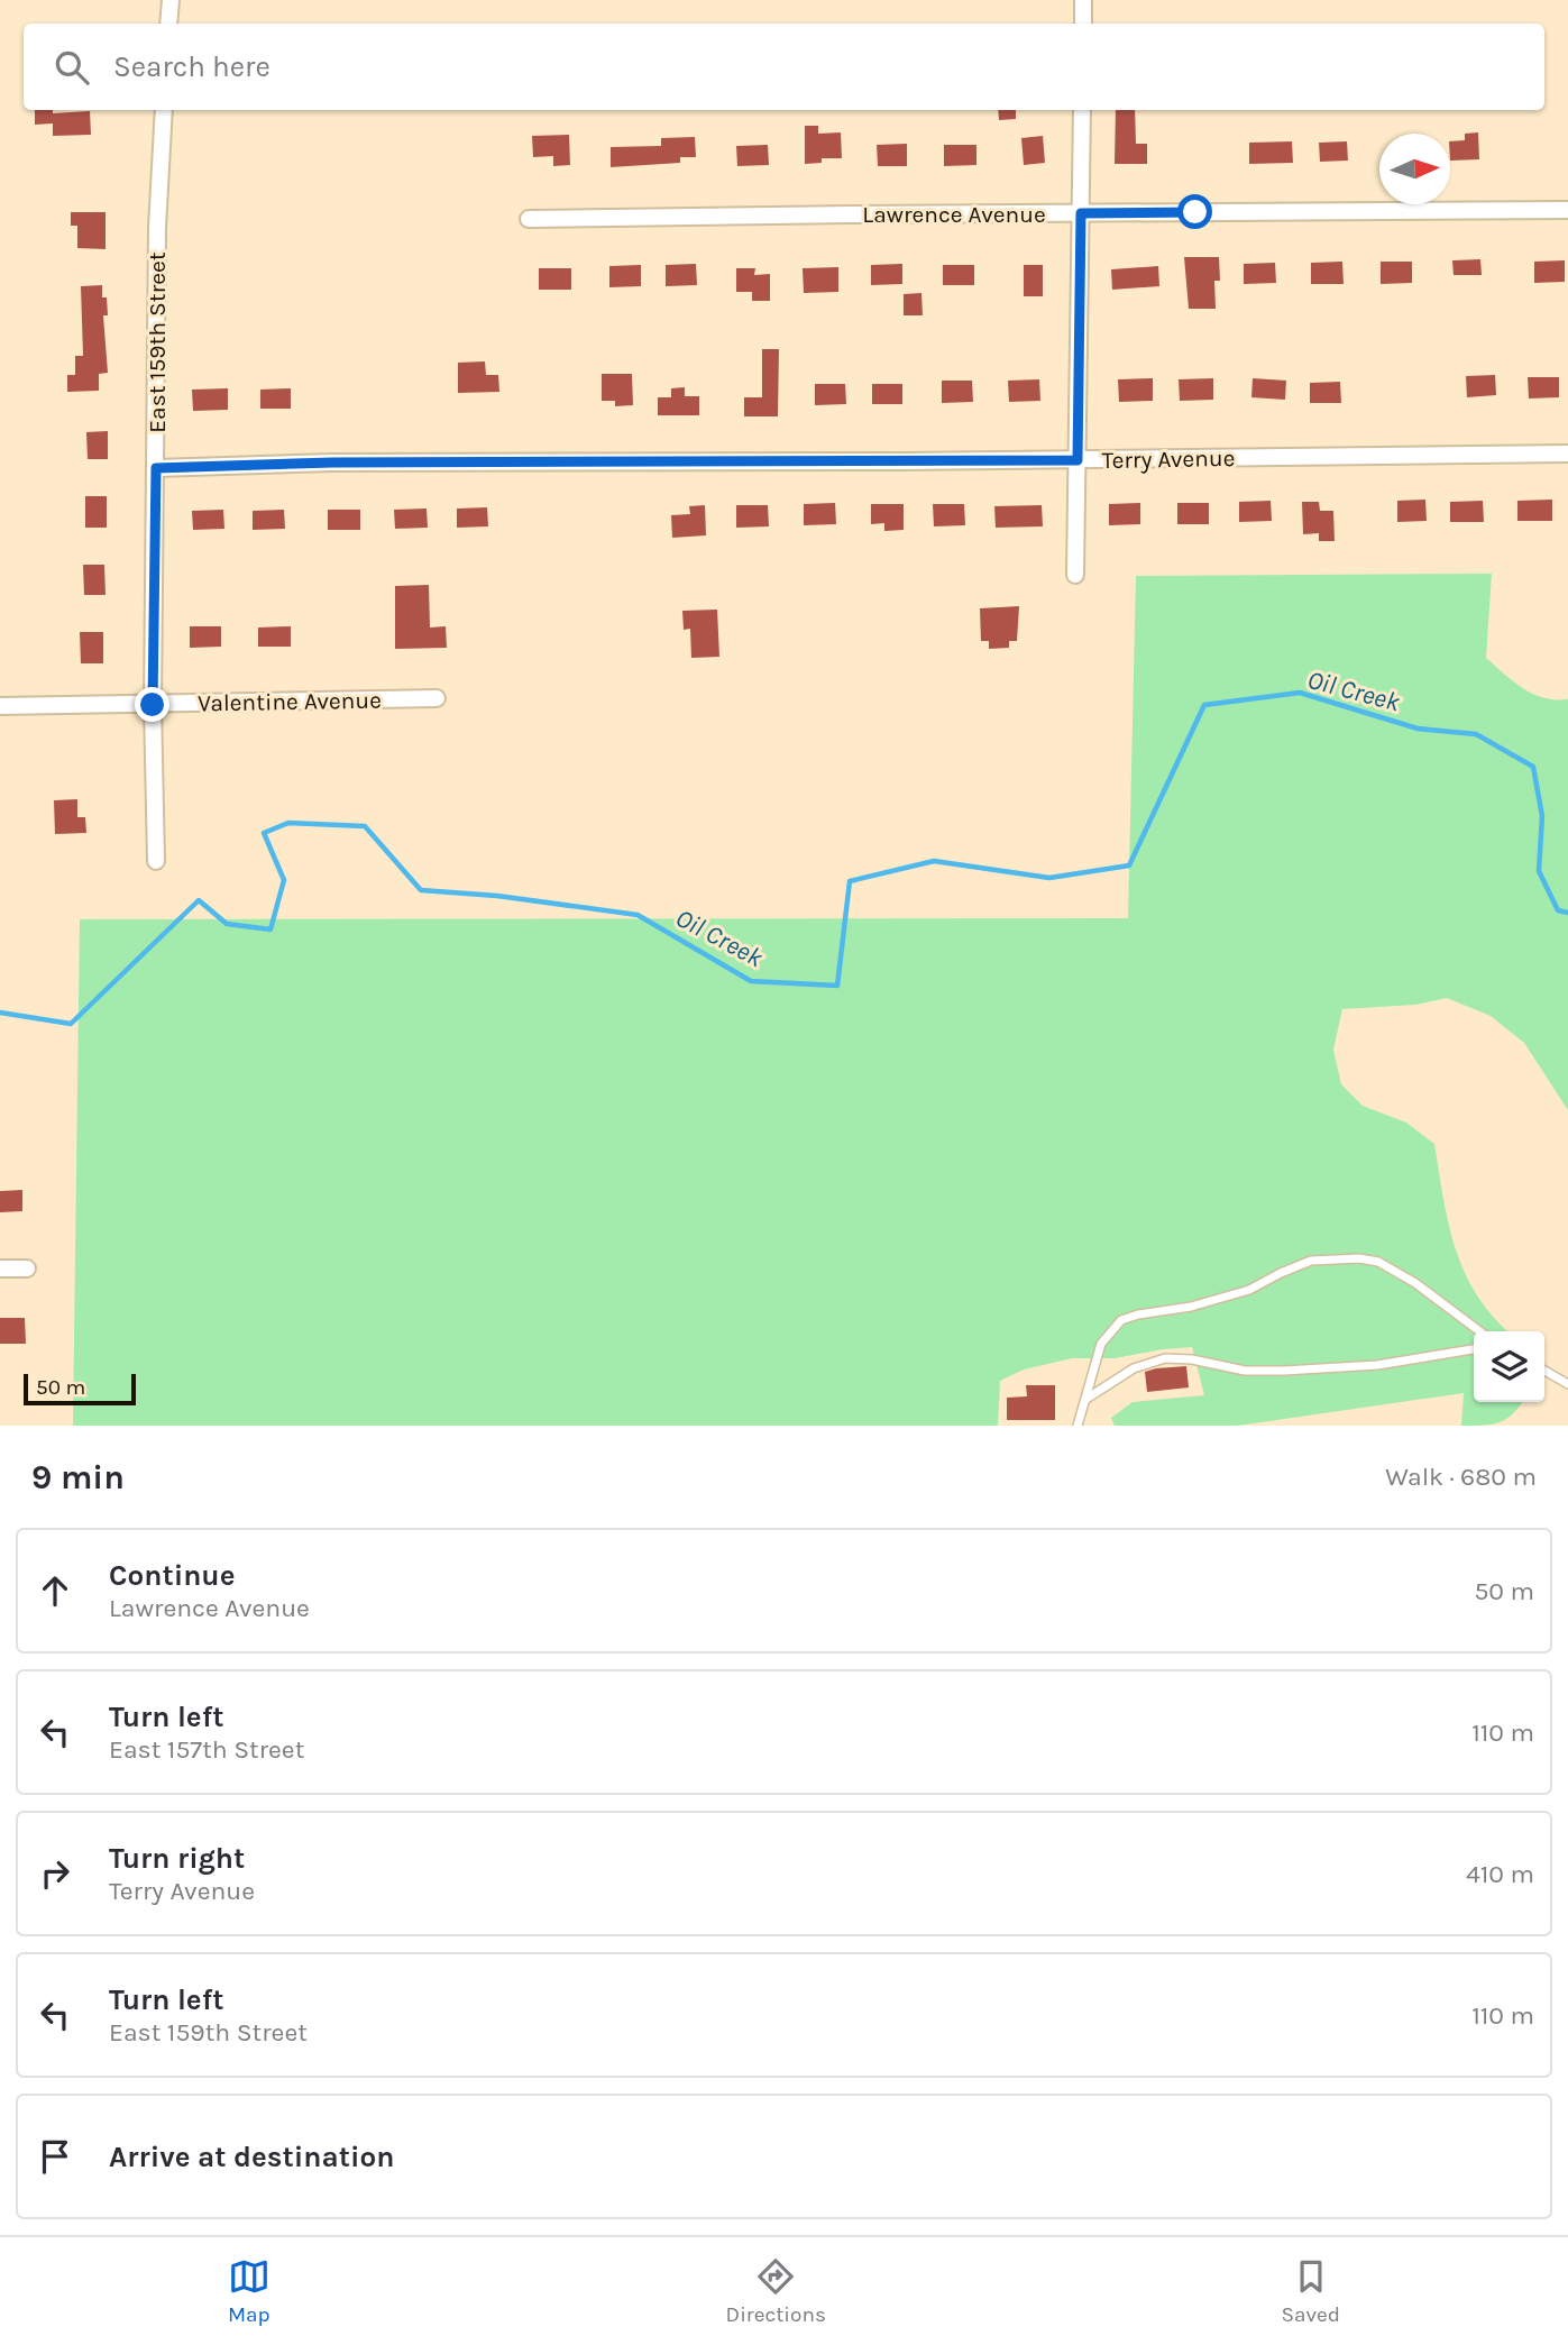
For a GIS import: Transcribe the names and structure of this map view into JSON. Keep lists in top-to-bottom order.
{
  "streets": {
    "street": [
      "Lawrence Avenue",
      "East 159th Street",
      "Terry Avenue",
      "Valentine Avenue"
    ]
  },
  "crossings": [
    ["East 159th Street", "Terry Avenue"],
    ["East 159th Street", "Valentine Avenue"]
  ],
  "water": ["Oil Creek"],
  "scale_bar": "50 m",
  "north": "right",
  "page": {
    "search": "Search here",
    "scale": "50 m",
    "heading": ["9 min", "Walk · 680 m"],
    "list": [
      ["Continue", "Lawrence Avenue", "50 m"],
      ["Turn left", "East 157th Street", "110 m"],
      ["Turn right", "Terry Avenue", "410 m"],
      ["Turn left", "East 159th Street", "110 m"],
      "Arrive at destination"
    ],
    "nav": ["Map", "Directions", "Saved"]
  }
}
